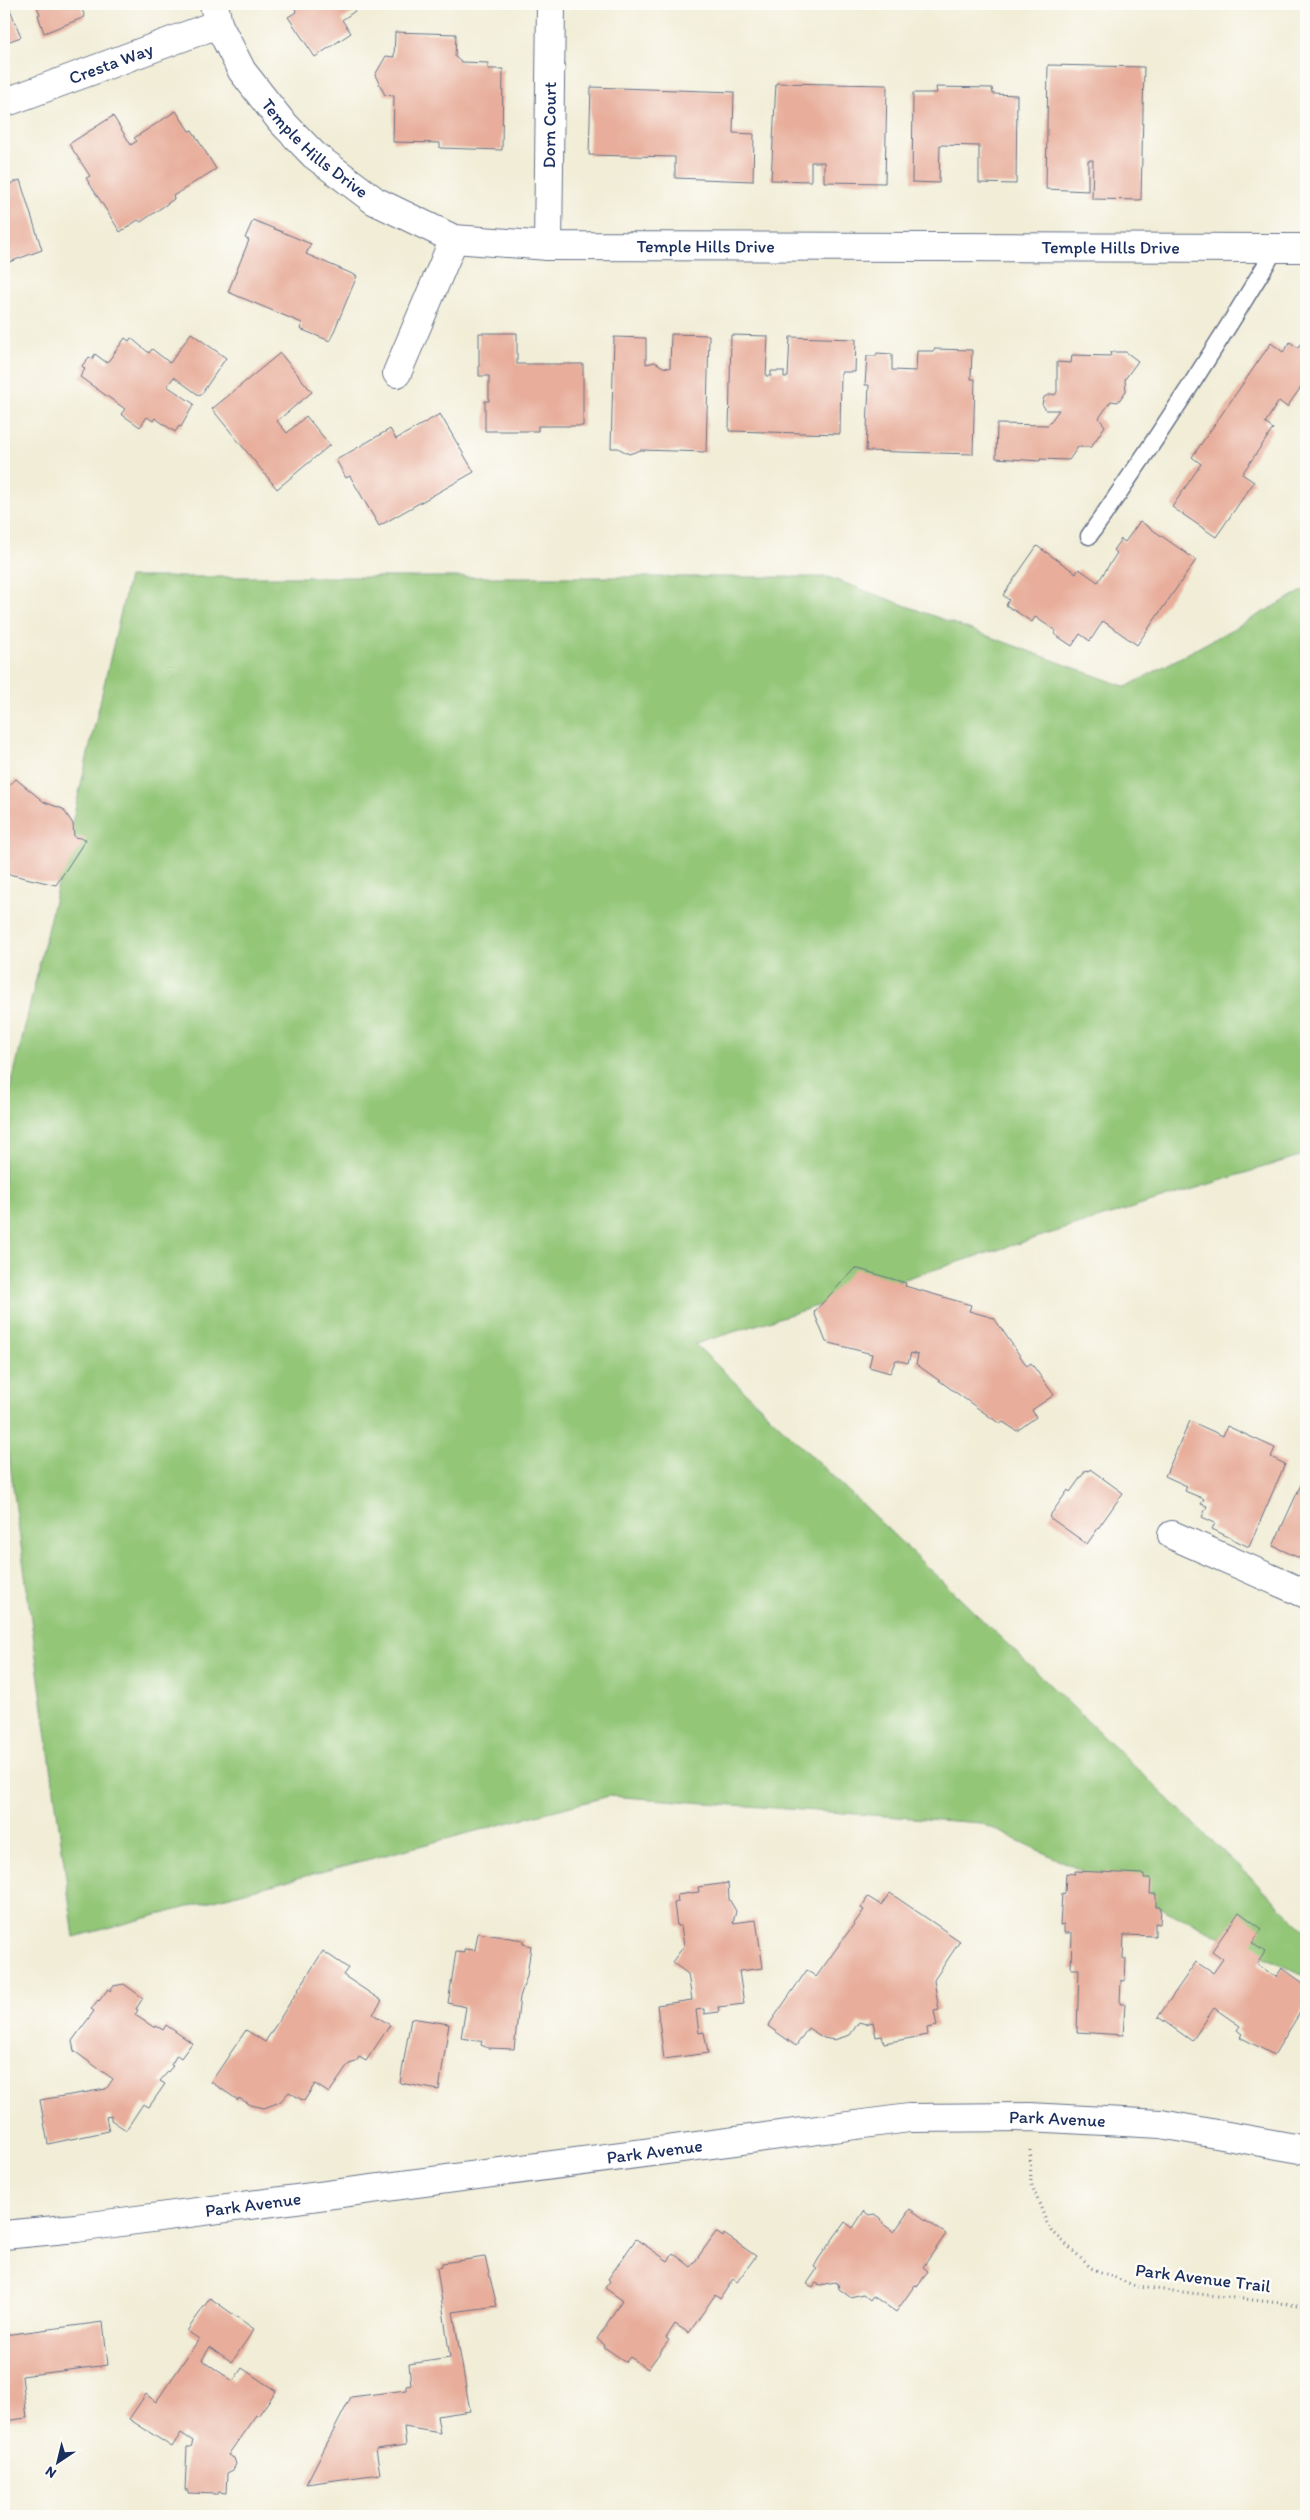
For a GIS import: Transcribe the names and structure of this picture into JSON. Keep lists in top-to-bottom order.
{
  "streets": {
    "street": [
      "Cresta Way",
      "Dorn Court",
      "Temple Hills Drive",
      "Park Avenue"
    ],
    "path": ["Park Avenue Trail"]
  },
  "crossings": [
    ["Cresta Way", "Temple Hills Drive"],
    ["Dorn Court", "Temple Hills Drive"],
    ["Park Avenue", "Park Avenue Trail"]
  ],
  "north": "bottom left"
}
